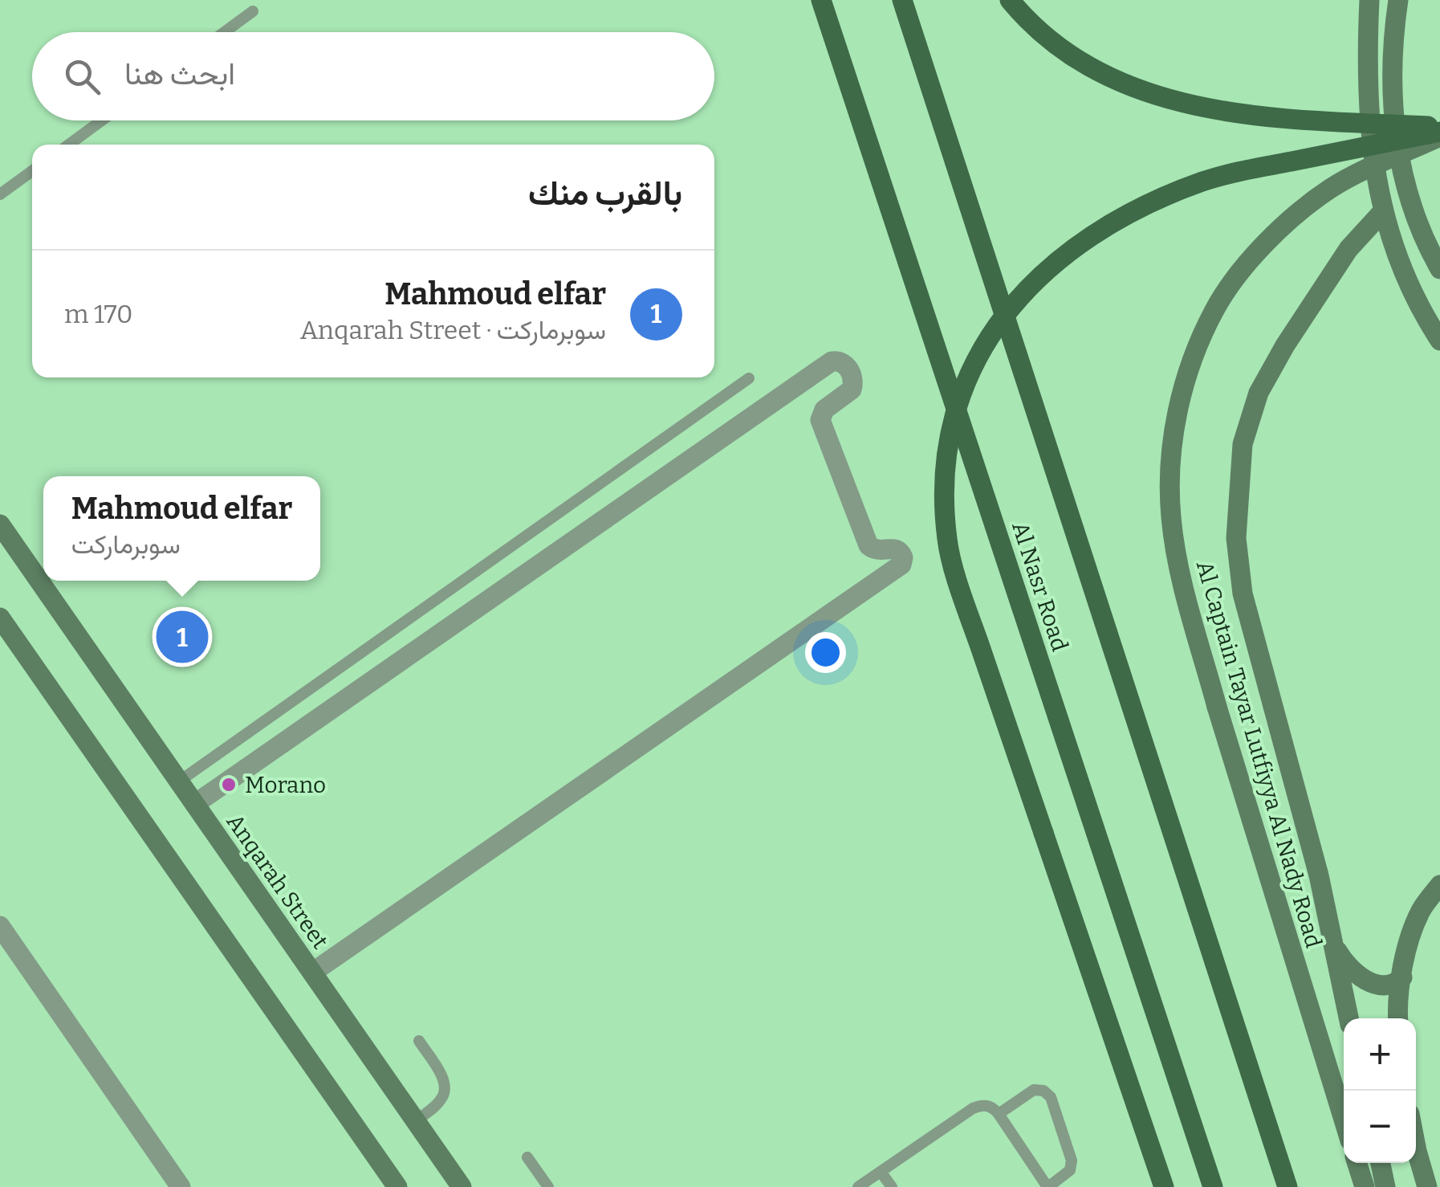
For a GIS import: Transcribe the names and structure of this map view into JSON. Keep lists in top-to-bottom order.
{
  "streets": {
    "main road": ["Al Nasr Road", "Al Captain Tayar Lutfiyya Al Nady Road", "Anqarah Street"]
  },
  "places": ["Morano"],
  "page": {
    "search": "ابحث هنا",
    "heading": "بالقرب منك",
    "list": [
      {
        "mark": "1",
        "name": "Mahmoud elfar",
        "note": "سوبرماركت · Anqarah Street",
        "value": "170 m"
      }
    ],
    "popup": ["Mahmoud elfar", "سوبرماركت"],
    "pins": "1",
    "map_buttons": ["+", "−"]
  }
}
